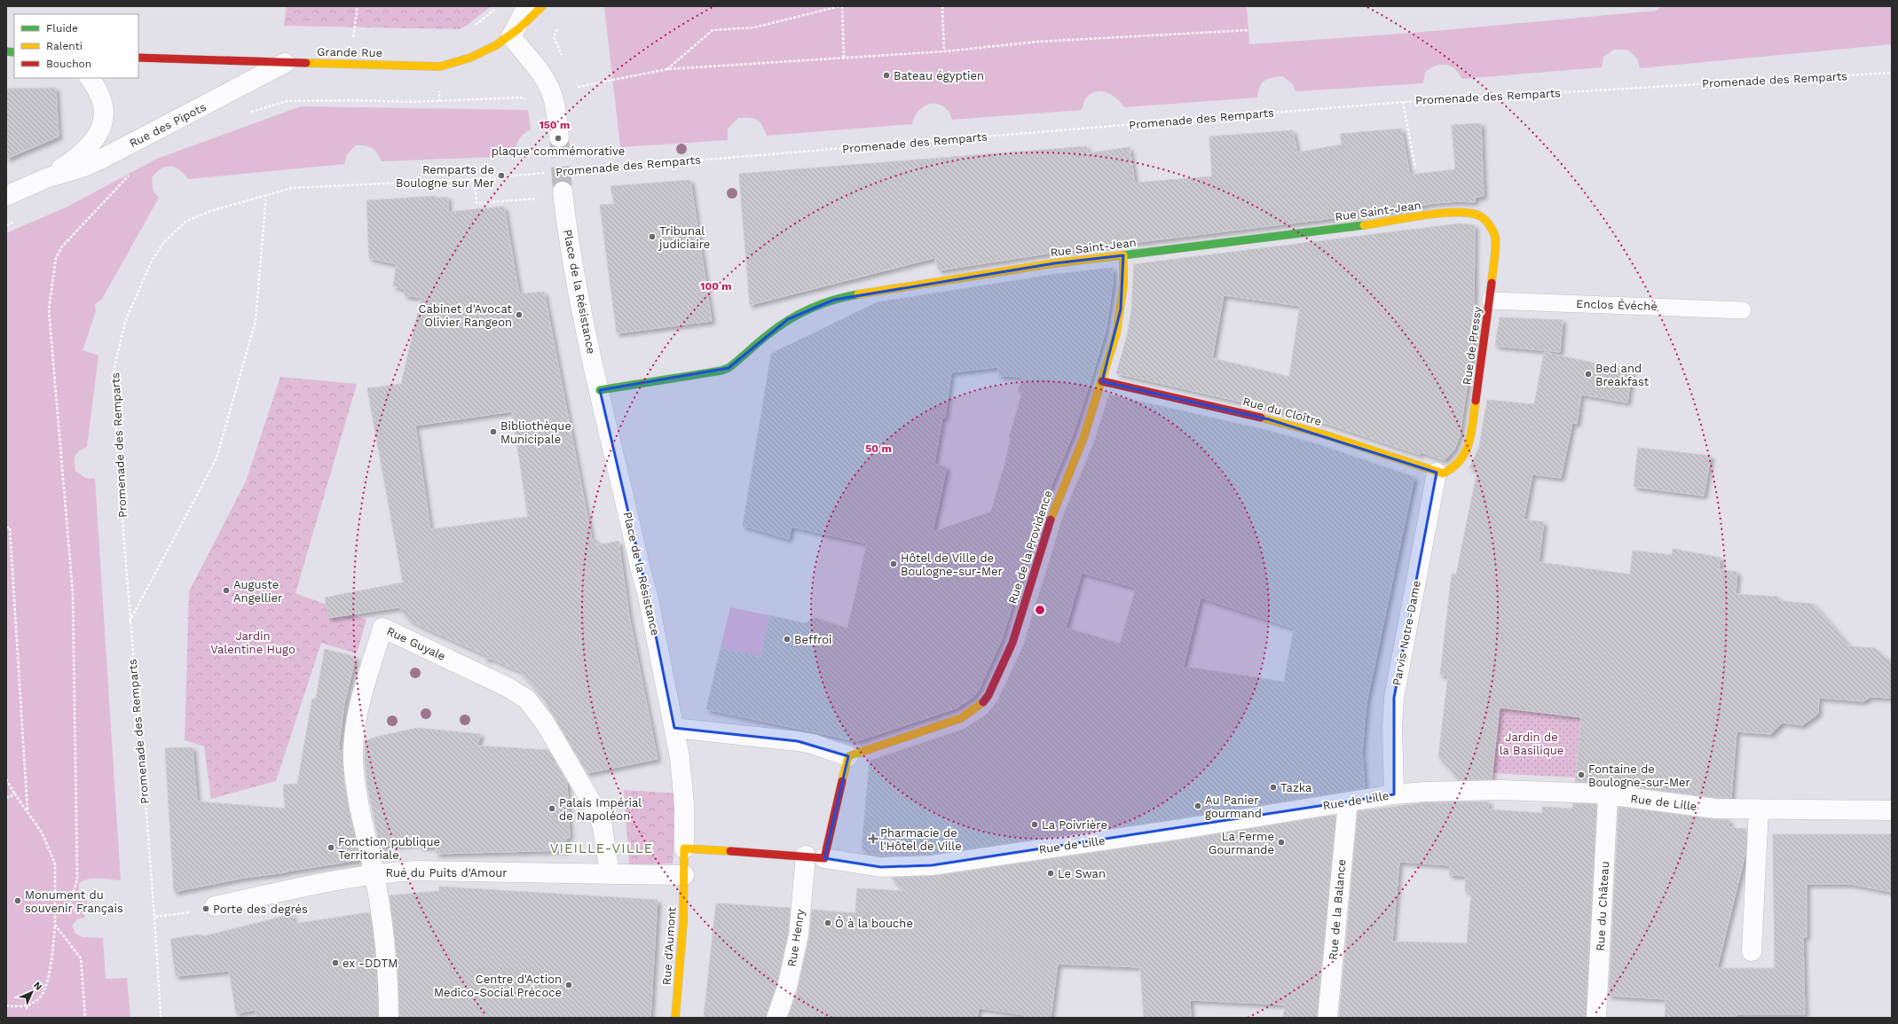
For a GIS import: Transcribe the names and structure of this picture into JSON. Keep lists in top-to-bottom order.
{
  "streets": {
    "street": [
      "Grande Rue",
      "Rue des Pipots",
      "Rue Saint-Jean",
      "Place de la Résistance",
      "Rue de Pressy",
      "Rue du Cloître",
      "Rue de la Providence",
      "Parvis Notre-Dame",
      "Rue Guyale",
      "Rue de Lille",
      "Rue du Puits d'Amour",
      "Rue du Château",
      "Rue de la Balance",
      "Rue Henry",
      "Rue d'Aumont"
    ],
    "lane": ["Enclos Évéché"],
    "path": ["Promenade des Remparts"]
  },
  "crossings": [
    ["Grande Rue", "Rue des Pipots"],
    ["Rue Saint-Jean", "Place de la Résistance"],
    ["Rue Saint-Jean", "Rue de Pressy"],
    ["Rue Saint-Jean", "Rue de la Providence"],
    ["Place de la Résistance", "Rue d'Aumont"],
    ["Enclos Évéché", "Rue de Pressy"],
    ["Rue de Pressy", "Rue du Cloître"],
    ["Rue de Pressy", "Parvis Notre-Dame"],
    ["Rue du Cloître", "Rue de la Providence"],
    ["Rue du Cloître", "Parvis Notre-Dame"],
    ["Parvis Notre-Dame", "Rue de Lille"],
    ["Rue Guyale", "Rue du Puits d'Amour"],
    ["Rue de Lille", "Rue du Château"],
    ["Rue de Lille", "Rue de la Balance"],
    ["Rue du Puits d'Amour", "Rue d'Aumont"]
  ],
  "districts": ["VIEILLE-VILLE"],
  "parks": ["Jardin Valentine Hugo", "Jardin de la Basilique"],
  "places": {
    "other": [
      "Bateau égyptien",
      "plaque commémorative",
      "Remparts de Boulogne sur Mer",
      "Tribunal judiciaire",
      "Cabinet d'Avocat Olivier Rangeon",
      "Bed and Breakfast",
      "Bibliothèque Municipale",
      "Hôtel de Ville de Boulogne-sur-Mer",
      "Auguste Angellier",
      "Beffroi",
      "Fontaine de Boulogne-sur-Mer",
      "Tazka",
      "Au Panier gourmand",
      "Palais Impérial de Napoléon",
      "La Poivrière",
      "La Ferme Gourmande",
      "Fonction publique Territoriale",
      "Le Swan",
      "Monument du souvenir Français",
      "Porte des degrés",
      "Ô à la bouche",
      "ex -DDTM",
      "Centre d'Action Medico-Social Précoce"
    ],
    "health": ["Pharmacie de l'Hôtel de Ville"]
  },
  "legend": ["Fluide", "Ralenti", "Bouchon"],
  "north": "top right",
  "rings": ["150 m", "100 m", "50 m"]
}
